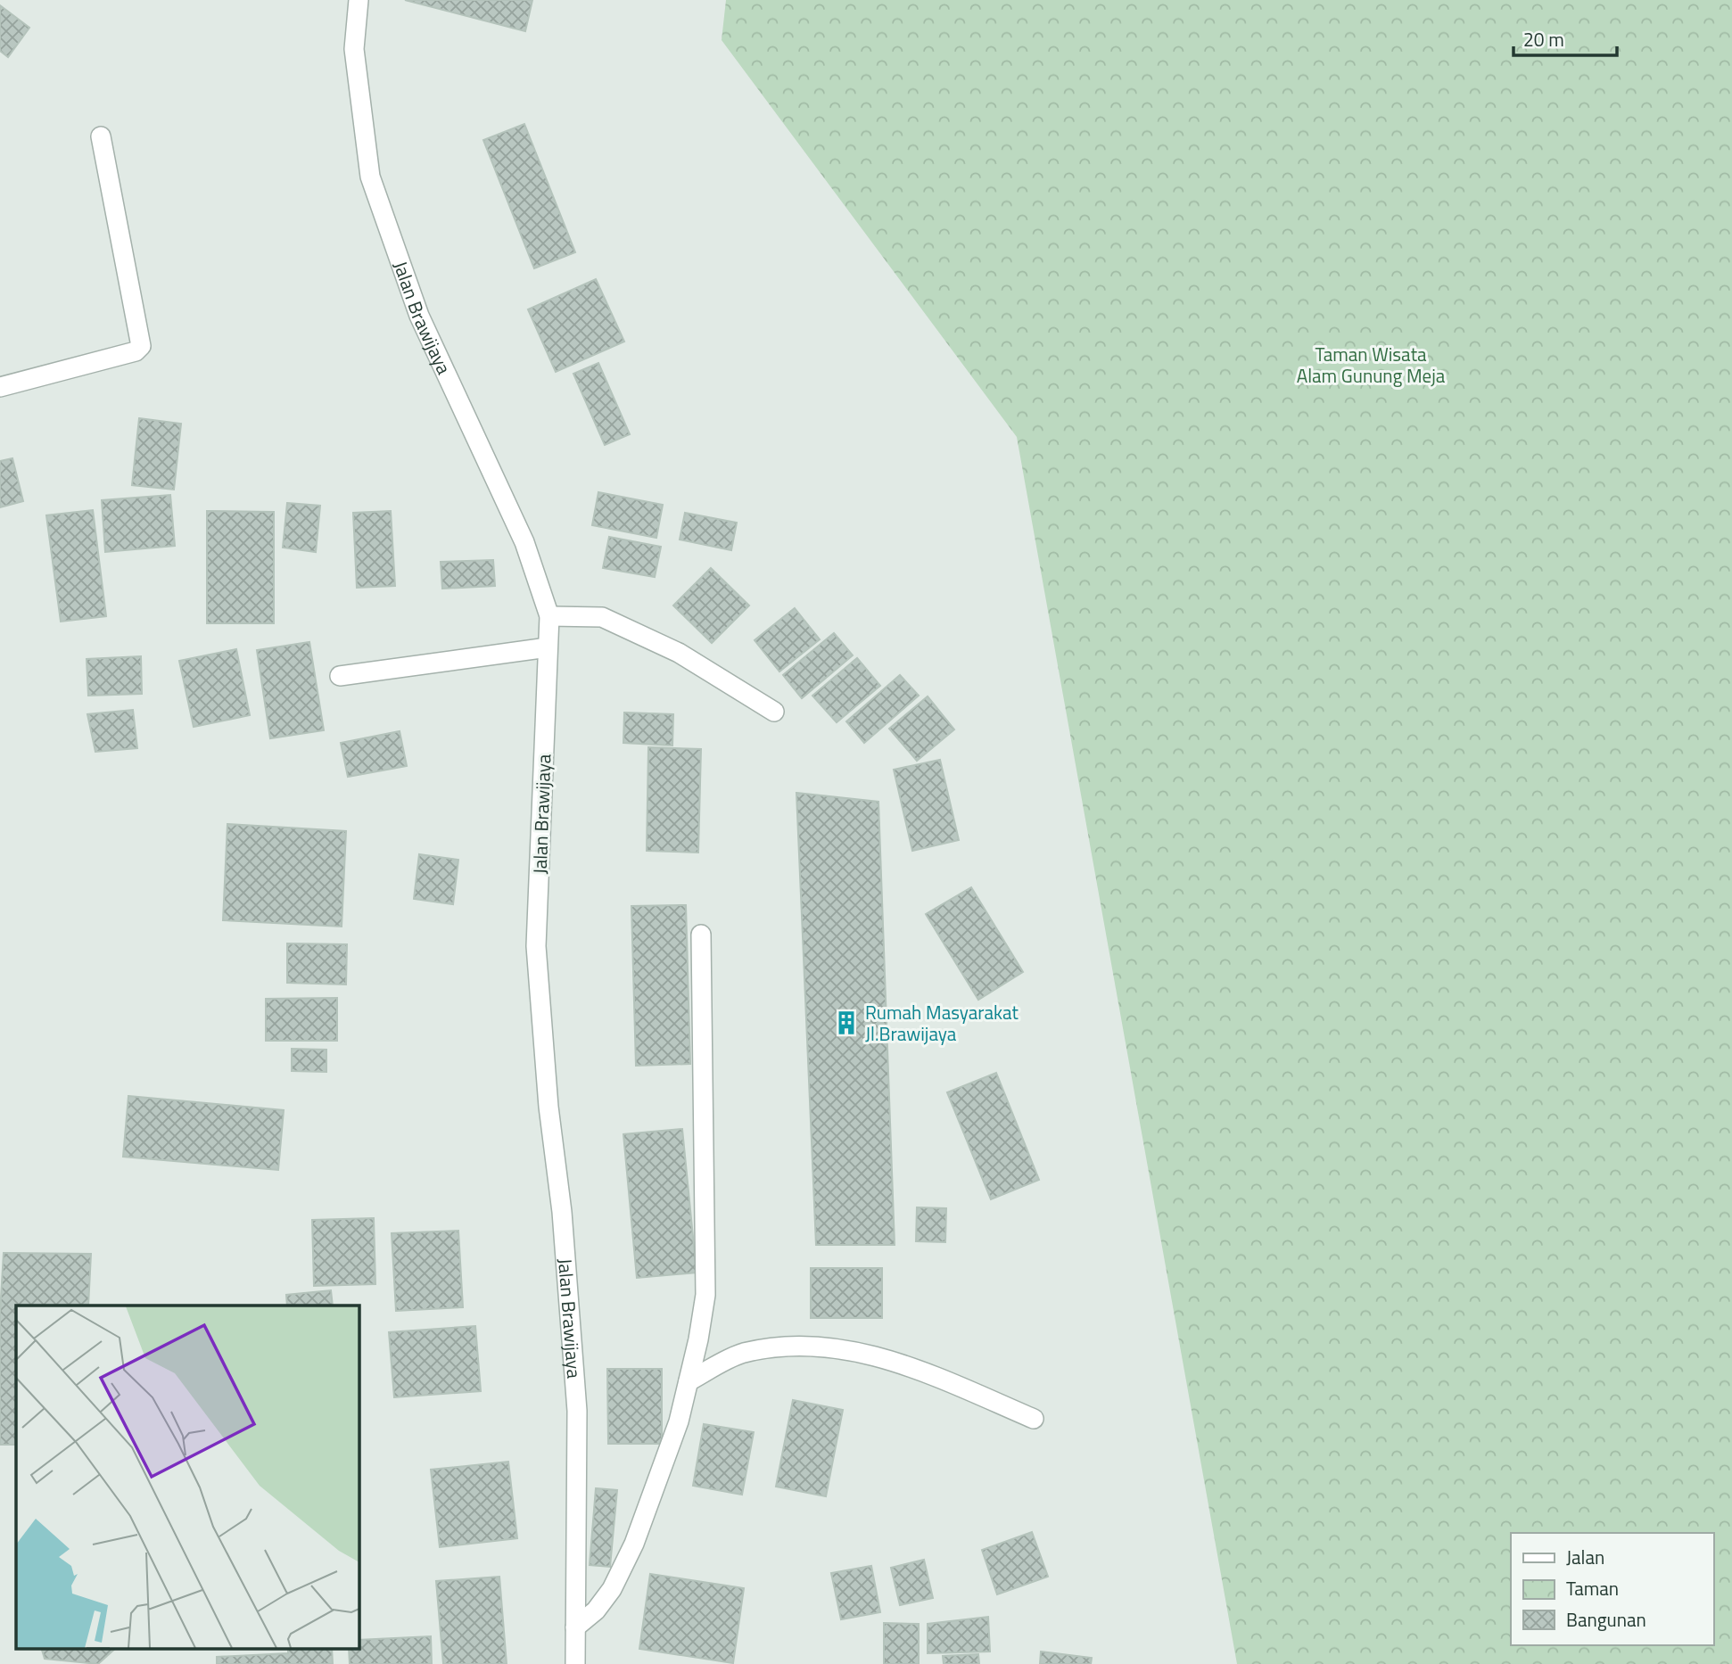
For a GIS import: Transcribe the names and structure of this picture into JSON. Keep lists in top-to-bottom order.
{
  "streets": {
    "street": ["Jalan Brawijaya"]
  },
  "parks": ["Taman Wisata Alam Gunung Meja"],
  "places": {
    "building": ["Rumah Masyarakat Jl.Brawijaya"]
  },
  "legend": ["Jalan", "Taman", "Bangunan"],
  "scale_bar": "20 m"
}
